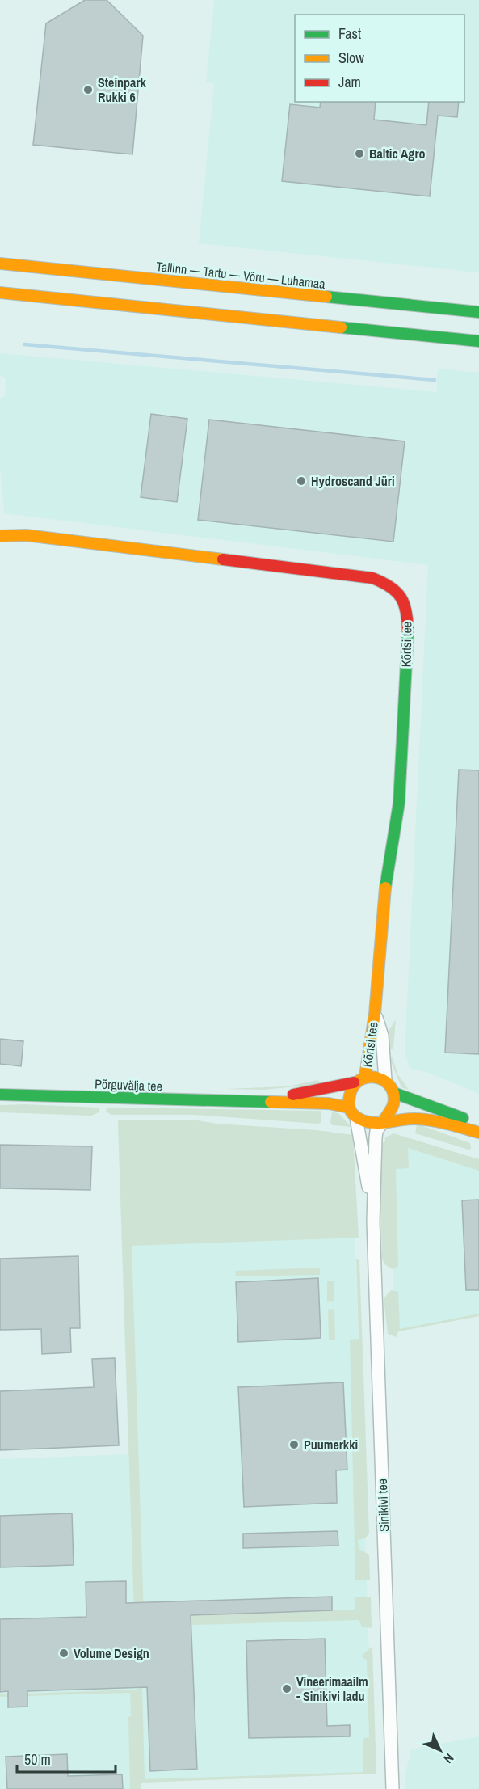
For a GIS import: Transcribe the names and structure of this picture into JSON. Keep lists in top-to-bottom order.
{
  "streets": {
    "main road": ["Tallinn — Tartu — Võru — Luhamaa", "Kõrtsi tee", "Põrguvälja tee"],
    "street": ["Sinikivi tee"]
  },
  "crossings": [
    ["Kõrtsi tee", "Põrguvälja tee"],
    ["Kõrtsi tee", "Sinikivi tee"],
    ["Põrguvälja tee", "Sinikivi tee"]
  ],
  "places": [
    "Steinpark Rukki 6",
    "Baltic Agro",
    "Hydroscand Jüri",
    "Puumerkki",
    "Volume Design",
    "Vineerimaailm - Sinikivi ladu"
  ],
  "legend": ["Fast", "Slow", "Jam"],
  "scale_bar": "50 m",
  "north": "bottom right"
}
